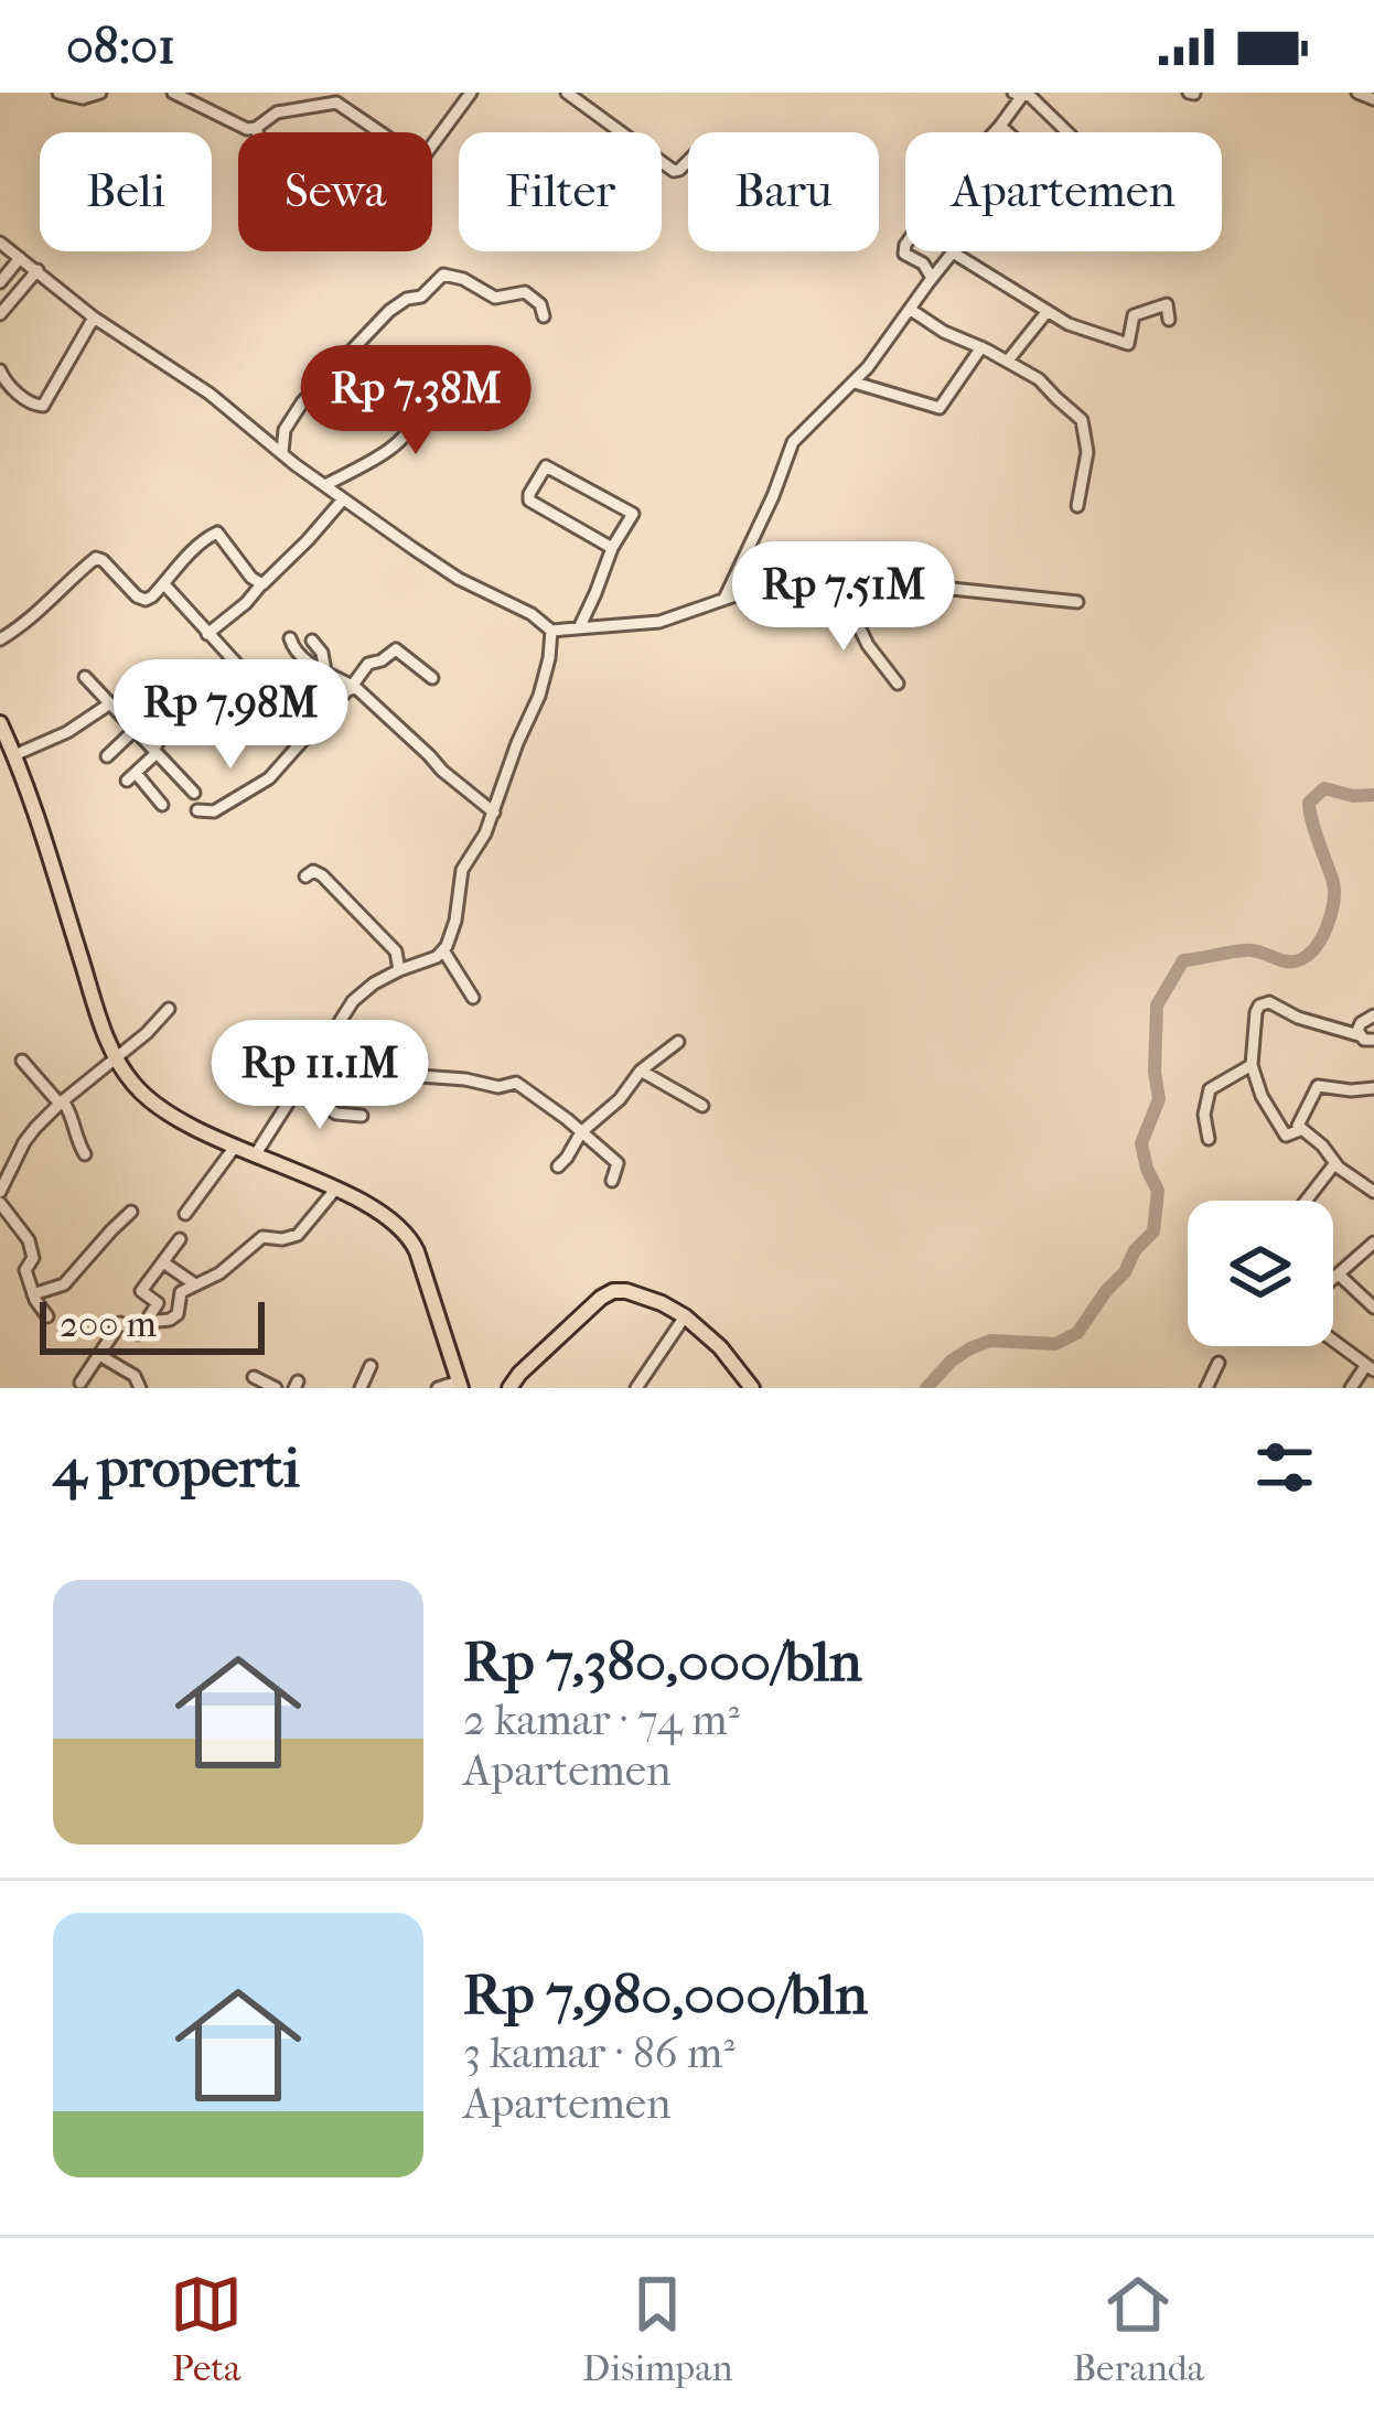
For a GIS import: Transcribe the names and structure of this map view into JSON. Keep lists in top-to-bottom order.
{
  "scale_bar": "200 m",
  "page": {
    "status": "08:01",
    "chip": [
      "Beli",
      "Sewa",
      "Filter",
      "Baru",
      "Apartemen"
    ],
    "price": [
      "Rp 7.38M",
      "Rp 7.51M",
      "Rp 7.98M",
      "Rp 11.1M"
    ],
    "scale": "200 m",
    "heading": "4 properti",
    "list": [
      {
        "name": "Rp 7,380,000/bln",
        "note": "2 kamar · 74 m² · Apartemen"
      },
      {
        "name": "Rp 7,980,000/bln",
        "note": "3 kamar · 86 m² · Apartemen"
      }
    ],
    "tabs": ["Peta", "Disimpan", "Beranda"]
  }
}
